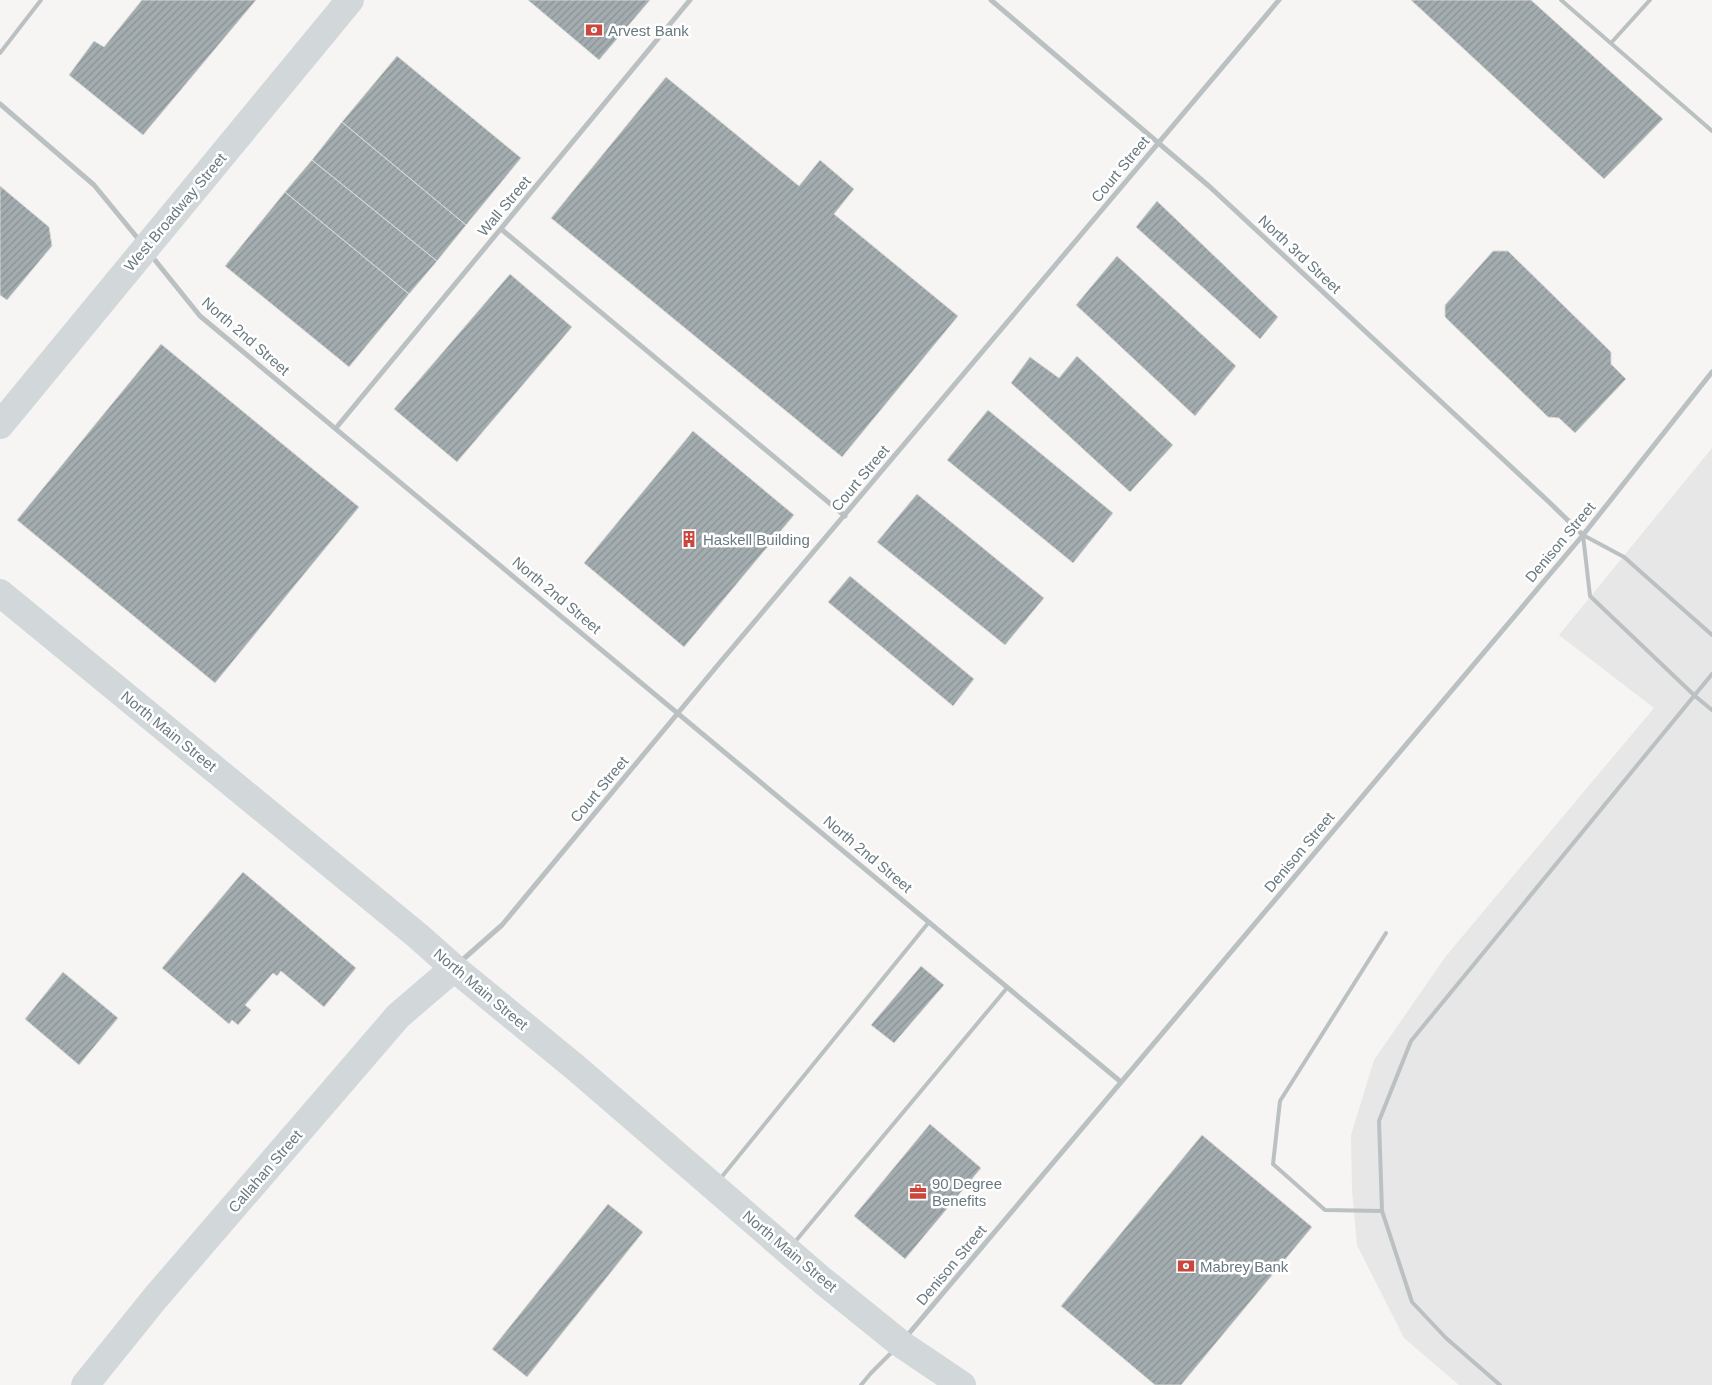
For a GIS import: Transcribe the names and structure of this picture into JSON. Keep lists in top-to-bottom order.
{
  "streets": {
    "main road": ["West Broadway Street", "North Main Street", "Callahan Street"],
    "street": [
      "Court Street",
      "Wall Street",
      "North 3rd Street",
      "North 2nd Street",
      "Denison Street"
    ]
  },
  "crossings": [
    ["Court Street", "North 3rd Street"],
    ["Court Street", "North 2nd Street"],
    ["Court Street", "North Main Street"],
    ["Court Street", "Callahan Street"],
    ["Wall Street", "North 2nd Street"],
    ["West Broadway Street", "North 2nd Street"],
    ["North 3rd Street", "Denison Street"],
    ["North 2nd Street", "Denison Street"],
    ["Denison Street", "North Main Street"],
    ["North Main Street", "Callahan Street"]
  ],
  "places": {
    "bank": ["Arvest Bank", "Mabrey Bank"],
    "building": ["Haskell Building"],
    "office": ["90 Degree Benefits"]
  }
}
